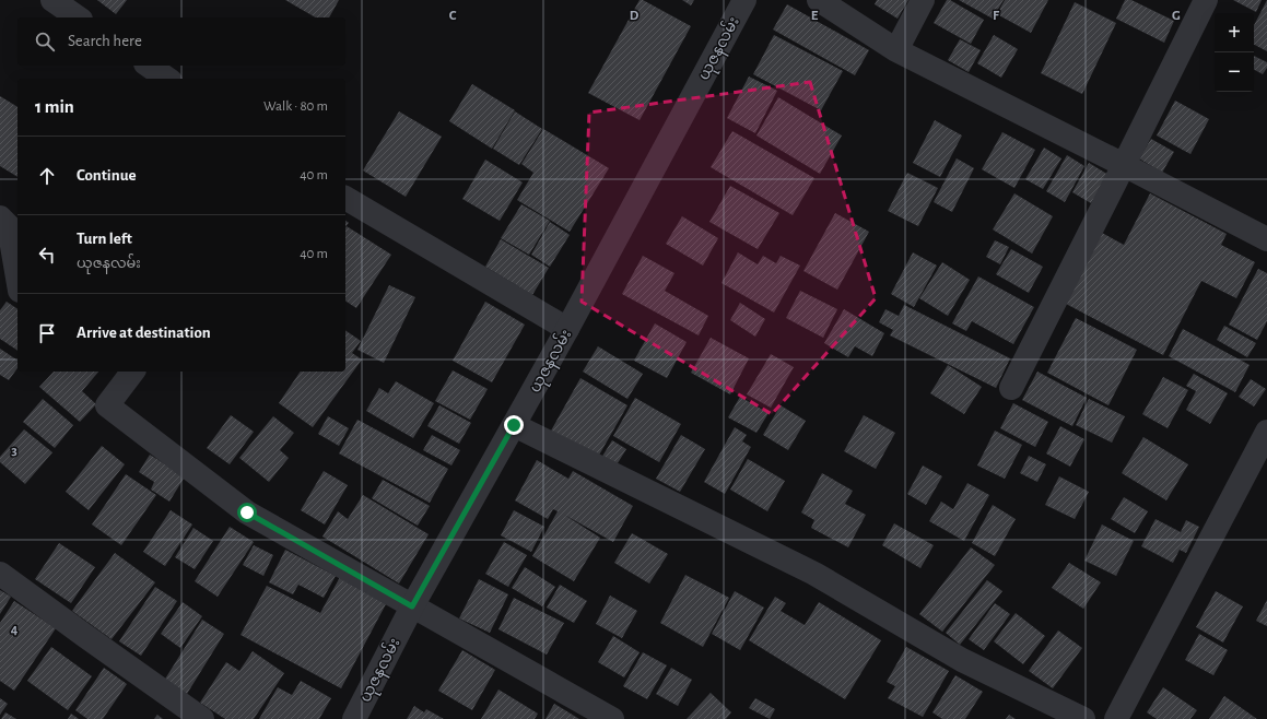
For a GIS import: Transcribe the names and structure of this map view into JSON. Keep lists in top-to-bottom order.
{
  "streets": {
    "street": ["ယုဇနလမ်း"]
  },
  "page": {
    "map_buttons": ["+", "−"],
    "search": "Search here",
    "heading": ["1 min", "Walk · 80 m"],
    "list": [
      ["Continue", "40 m"],
      ["Turn left", "ယုဇနလမ်း", "40 m"],
      "Arrive at destination"
    ]
  },
  "grid": {
    "columns": [
      "C",
      "D",
      "E",
      "F",
      "G"
    ],
    "rows": ["3", "4"]
  }
}
